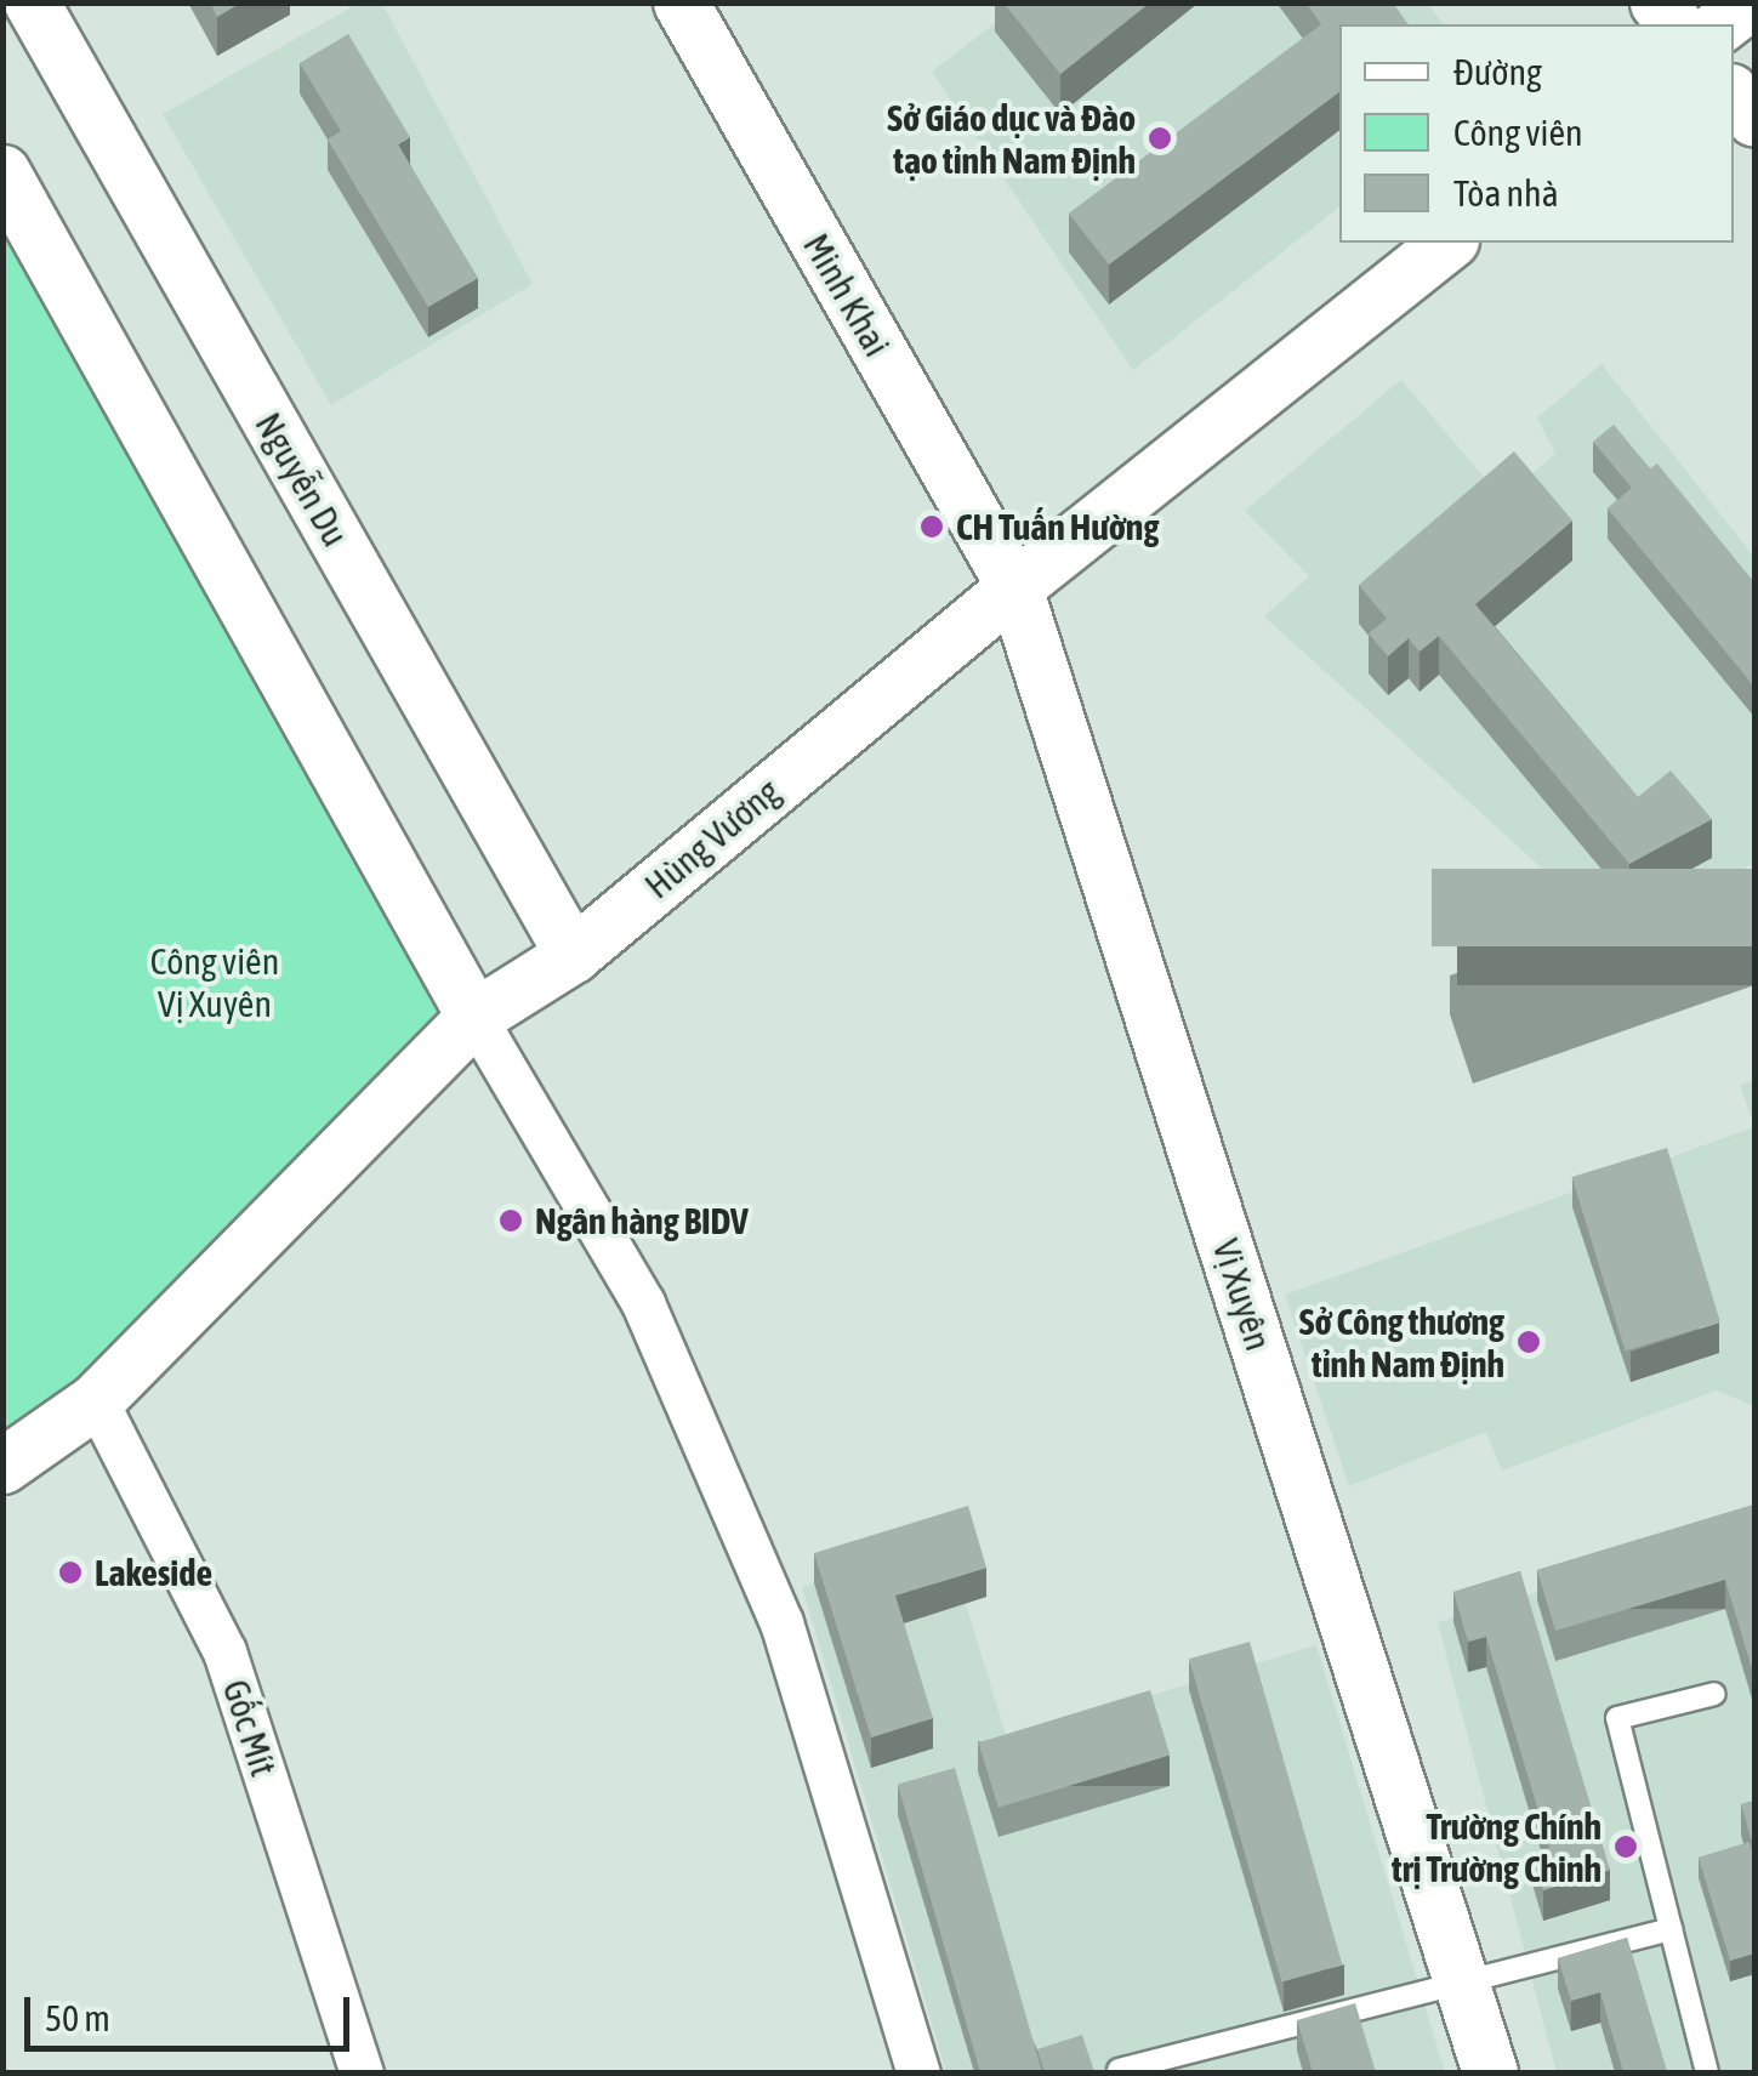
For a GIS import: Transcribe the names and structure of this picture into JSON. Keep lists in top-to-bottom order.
{
  "streets": {
    "street": [
      "Minh Khai",
      "Nguyễn Du",
      "Hùng Vương",
      "Vị Xuyên",
      "Gốc Mít"
    ]
  },
  "crossings": [
    ["Minh Khai", "Hùng Vương"],
    ["Minh Khai", "Vị Xuyên"],
    ["Nguyễn Du", "Hùng Vương"],
    ["Hùng Vương", "Vị Xuyên"],
    ["Hùng Vương", "Gốc Mít"]
  ],
  "parks": ["Công viên Vị Xuyên"],
  "places": [
    "Sở Giáo dục và Đào tạo tỉnh Nam Định",
    "CH Tuấn Hường",
    "Ngân hàng BIDV",
    "Sở Công thương tỉnh Nam Định",
    "Lakeside",
    "Trường Chính trị Trường Chinh"
  ],
  "legend": ["Đường", "Công viên", "Tòa nhà"],
  "scale_bar": "50 m"
}
